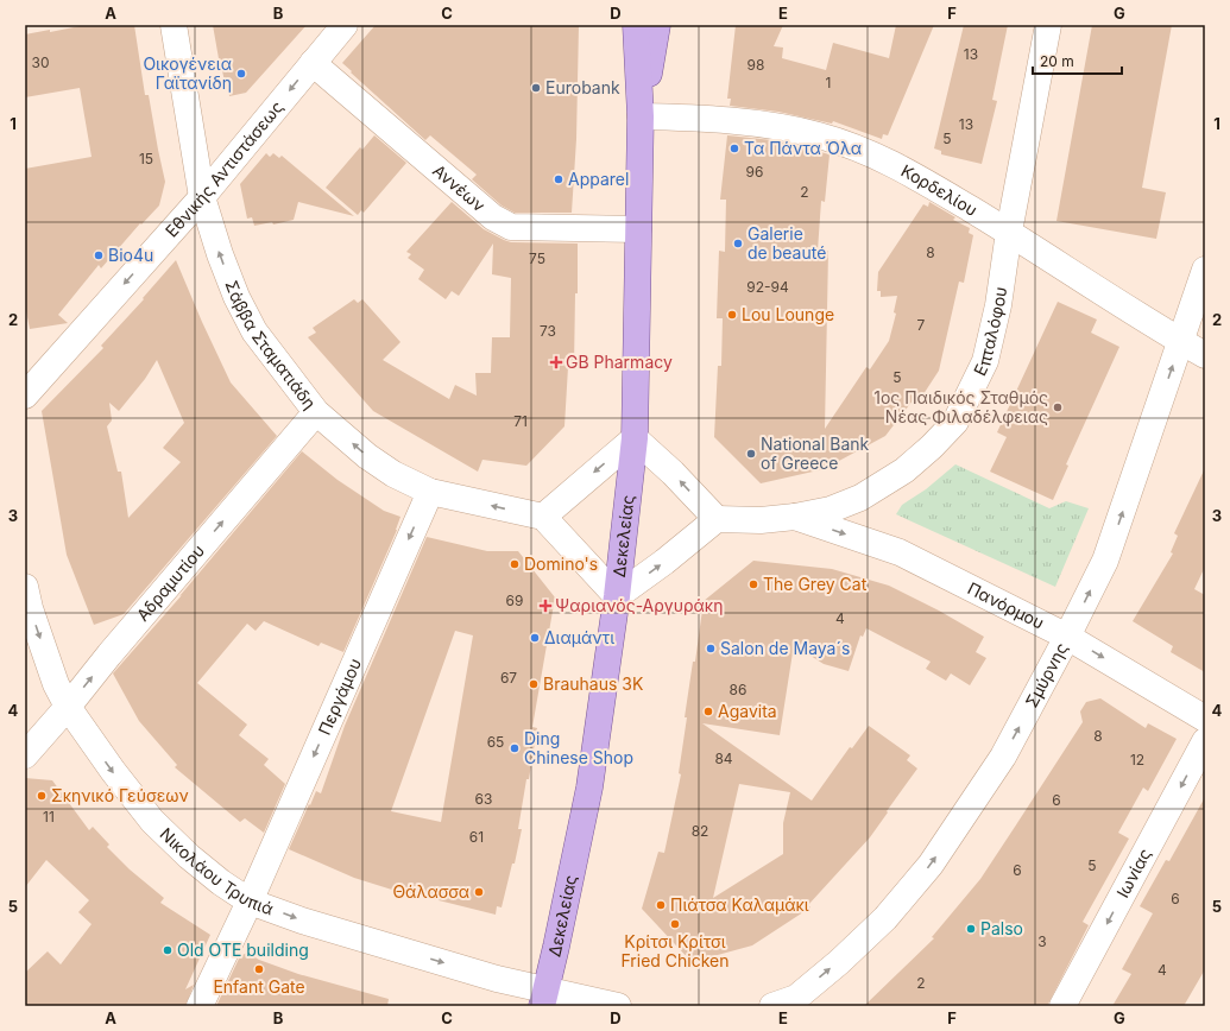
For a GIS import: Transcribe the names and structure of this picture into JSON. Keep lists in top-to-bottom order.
{
  "streets": {
    "main road": ["Δεκελείας"],
    "street": [
      "Εθνικής Αντιστάσεως",
      "Αννέων",
      "Κορδελίου",
      "Επταλόφου",
      "Σάββα Σταματιάδη",
      "Αδραμυτίου",
      "Πανόρμου",
      "Σμύρνης",
      "Περγάμου",
      "Νικολάου Τρυπιά",
      "Ιωνίας"
    ]
  },
  "crossings": [
    ["Εθνικής Αντιστάσεως", "Αννέων"],
    ["Εθνικής Αντιστάσεως", "Σάββα Σταματιάδη"],
    ["Αννέων", "Δεκελείας"],
    ["Κορδελίου", "Επταλόφου"],
    ["Κορδελίου", "Δεκελείας"],
    ["Κορδελίου", "Σμύρνης"],
    ["Επταλόφου", "Πανόρμου"],
    ["Σάββα Σταματιάδη", "Αδραμυτίου"],
    ["Σάββα Σταματιάδη", "Περγάμου"],
    ["Δεκελείας", "Νικολάου Τρυπιά"],
    ["Αδραμυτίου", "Νικολάου Τρυπιά"],
    ["Πανόρμου", "Σμύρνης"],
    ["Περγάμου", "Νικολάου Τρυπιά"]
  ],
  "one_way": [
    "Εθνικής Αντιστάσεως",
    "Σάββα Σταματιάδη",
    "Αδραμυτίου",
    "Πανόρμου",
    "Σμύρνης",
    "Περγάμου",
    "Νικολάου Τρυπιά",
    "Ιωνίας"
  ],
  "places": {
    "other": [
      "Οικογένεια Γαϊτανίδη",
      "Eurobank",
      "Τα Πάντα Όλα",
      "Apparel",
      "Galerie de beauté",
      "Bio4u",
      "Lou Lounge",
      "1ος Παιδικός Σταθμός Νέας Φιλαδέλφειας",
      "National Bank of Greece",
      "Domino's",
      "The Grey Cat",
      "Διαμάντι",
      "Salon de Maya´s",
      "Brauhaus 3K",
      "Agavita",
      "Ding Chinese Shop",
      "Σκηνικό Γεύσεων",
      "Θάλασσα",
      "Πιάτσα Καλαμάκι",
      "Κρίτσι Κρίτσι Fried Chicken",
      "Palso",
      "Old OTE building",
      "Enfant Gate"
    ],
    "health": ["GB Pharmacy", "Ψαριανός-Αργυράκη"]
  },
  "house_numbers": [
    "13",
    "30",
    "98",
    "1",
    "13",
    "5",
    "15",
    "96",
    "2",
    "8",
    "75",
    "92-94",
    "7",
    "73",
    "5",
    "71",
    "69",
    "4",
    "67",
    "86",
    "8",
    "65",
    "84",
    "12",
    "63",
    "6",
    "11",
    "82",
    "61",
    "5",
    "6",
    "6",
    "3",
    "4",
    "2"
  ],
  "scale_bar": "20 m",
  "grid": {
    "columns": [
      "A",
      "B",
      "C",
      "D",
      "E",
      "F",
      "G"
    ],
    "rows": [
      "1",
      "2",
      "3",
      "4",
      "5"
    ]
  }
}
